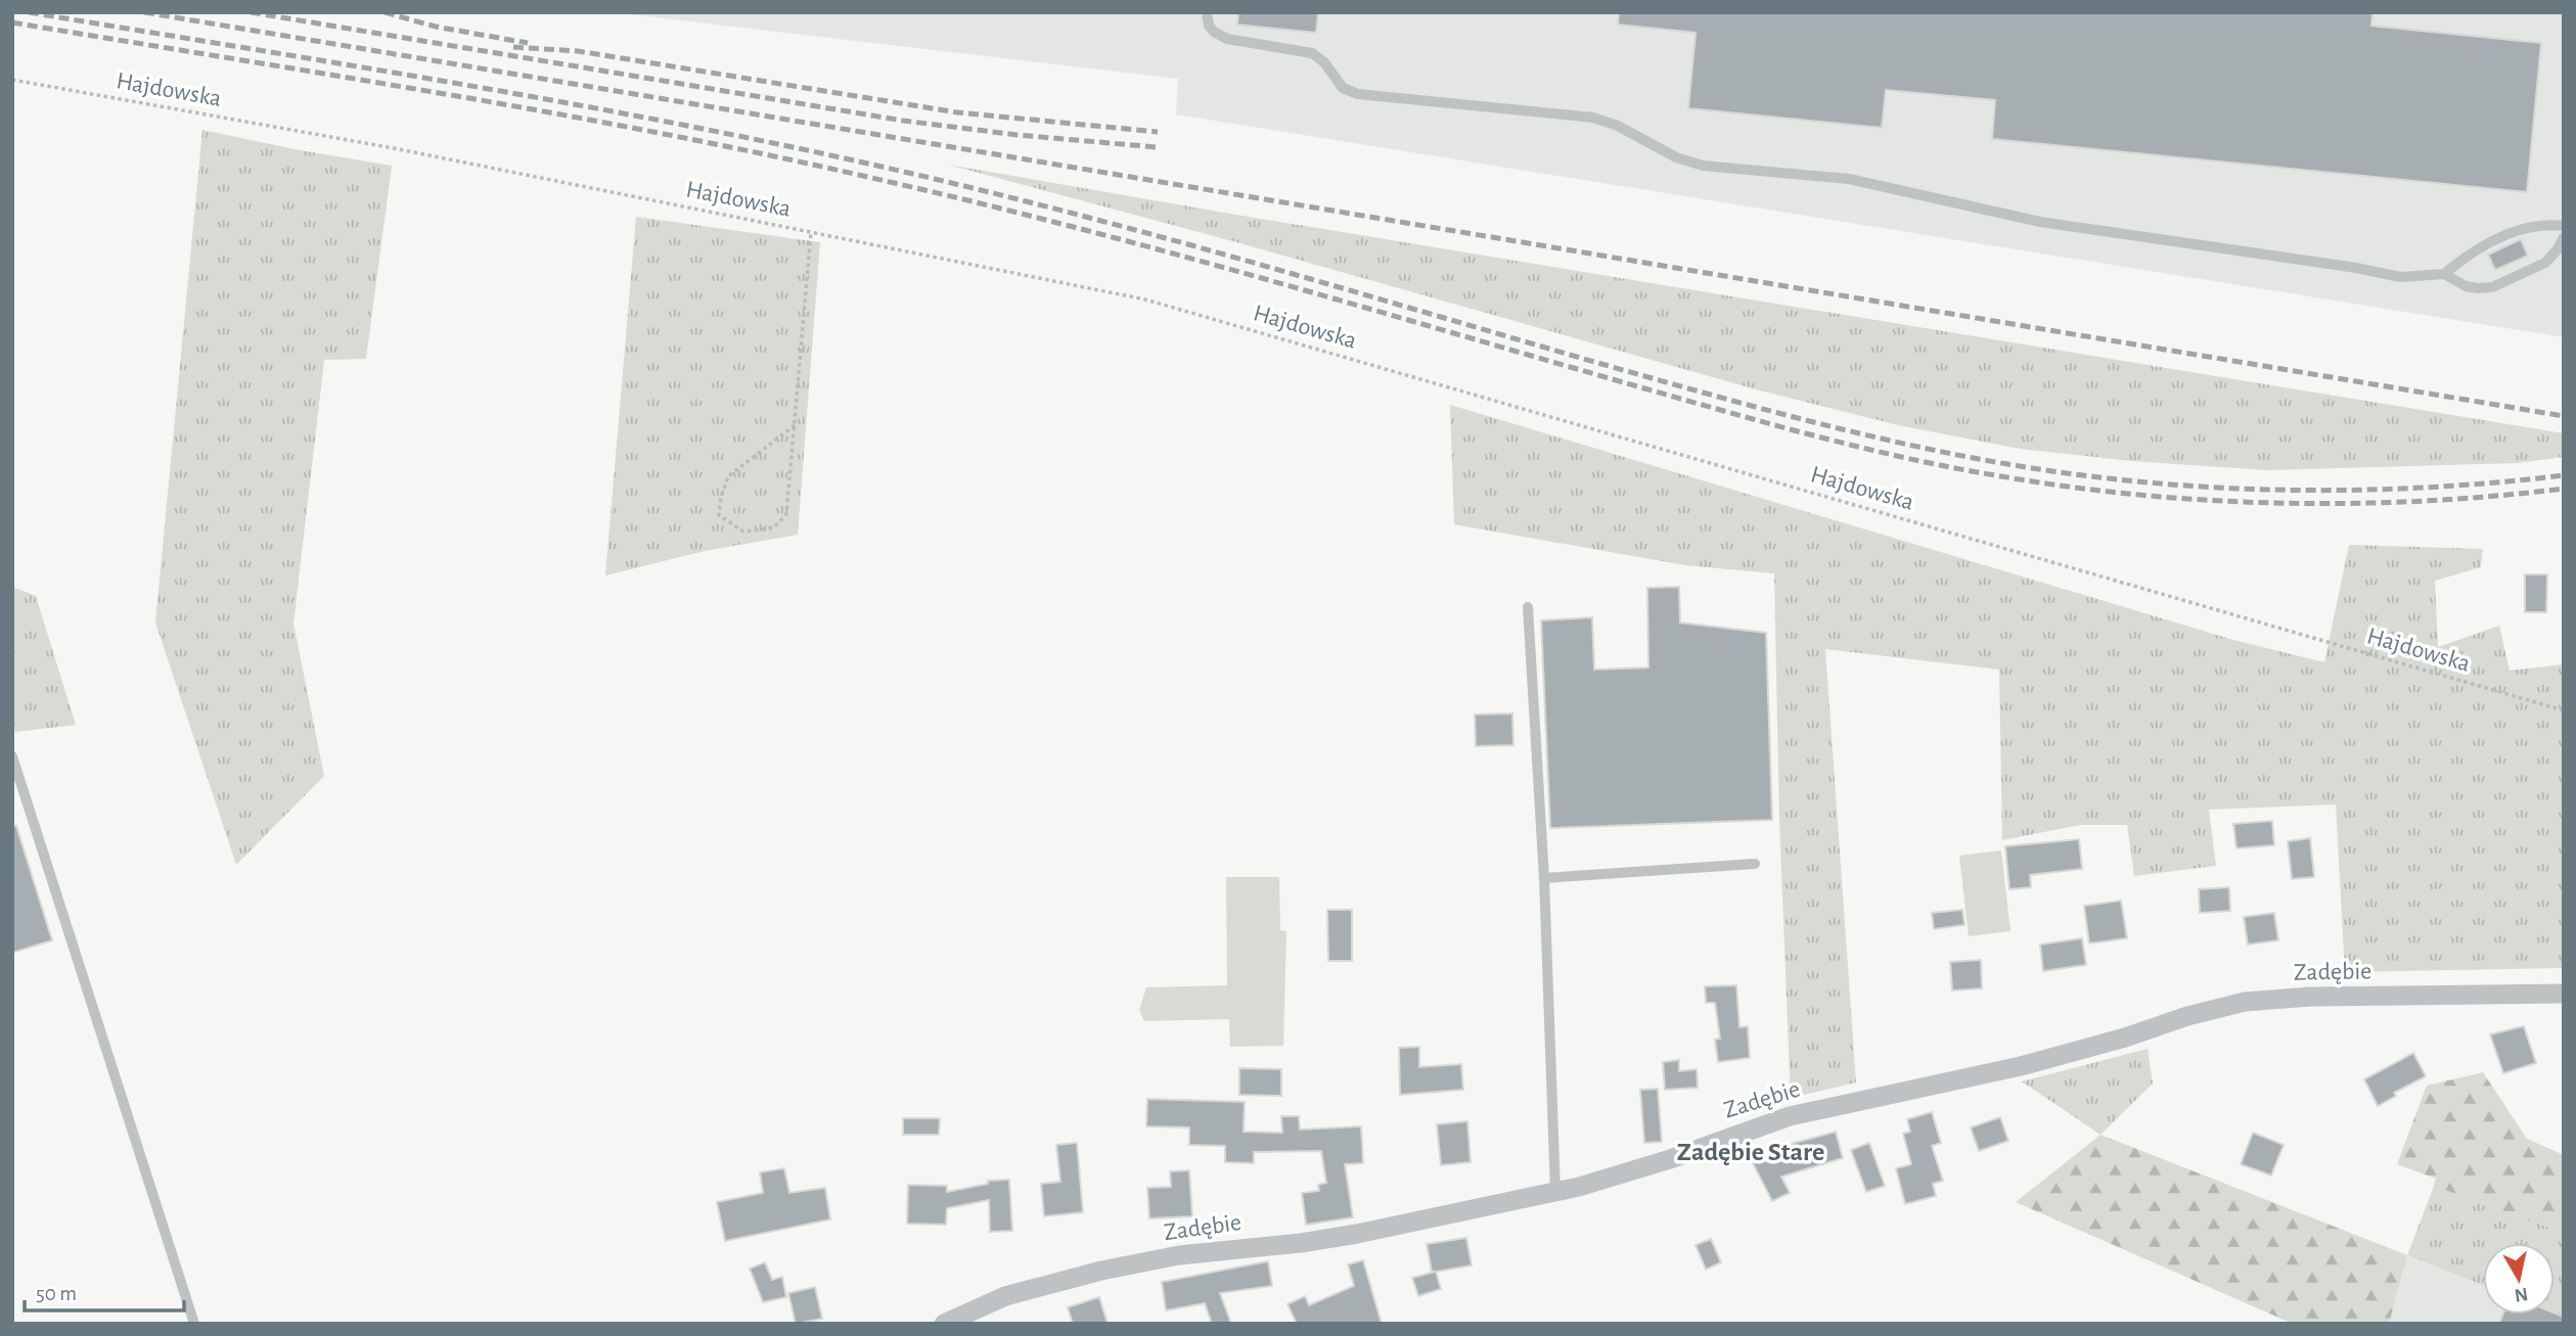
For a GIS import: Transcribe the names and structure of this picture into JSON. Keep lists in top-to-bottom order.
{
  "streets": {
    "street": ["Zadębie"],
    "path": ["Hajdowska"]
  },
  "districts": ["Zadębie Stare"],
  "scale_bar": "50 m",
  "north": "bottom"
}
